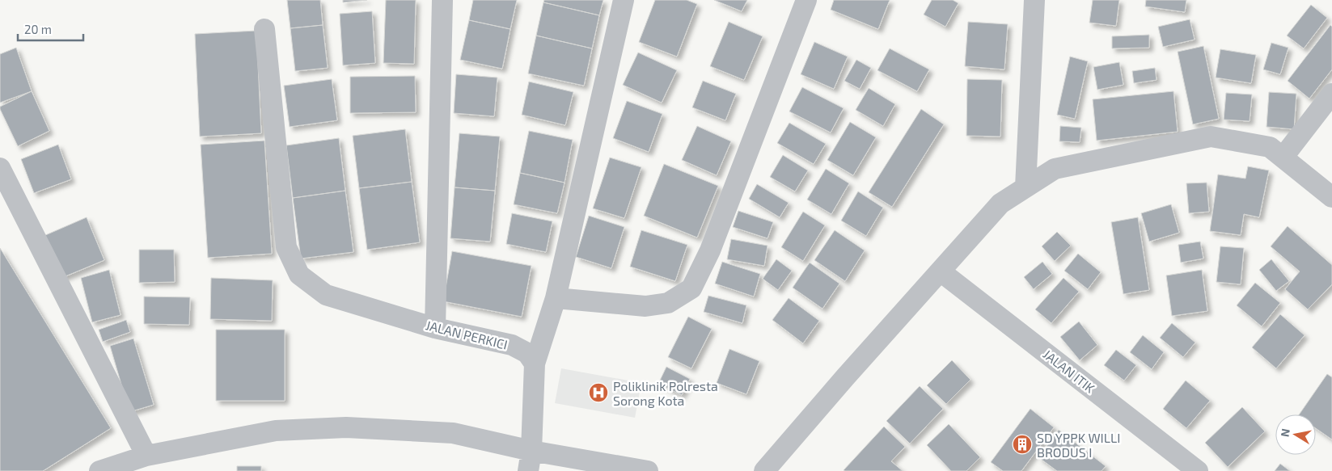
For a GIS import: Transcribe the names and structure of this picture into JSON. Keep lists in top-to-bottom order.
{
  "streets": {
    "street": ["JALAN PERKICI", "JALAN ITIK"]
  },
  "places": {
    "hospital": ["Poliklinik Polresta Sorong Kota"],
    "building": ["SD YPPK WILLI BRODUS I"]
  },
  "scale_bar": "20 m",
  "north": "left"
}
